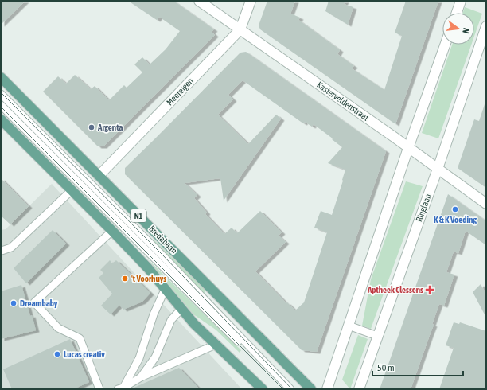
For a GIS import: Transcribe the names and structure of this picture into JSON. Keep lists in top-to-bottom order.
{
  "streets": {
    "main road": ["N1", "Bredabaan"],
    "street": ["Meereigen", "Kasterveldenstraat", "Ringlaan"]
  },
  "crossings": [
    ["Meereigen", "Kasterveldenstraat"],
    ["Meereigen", "Bredabaan"],
    ["Kasterveldenstraat", "Ringlaan"]
  ],
  "places": {
    "other": [
      "Argenta",
      "K & K Voeding",
      "'t Voorhuys",
      "Dreambaby",
      "Lucas creativ"
    ],
    "health": ["Aptheek Clessens"]
  },
  "scale_bar": "50 m",
  "north": "right"
}
